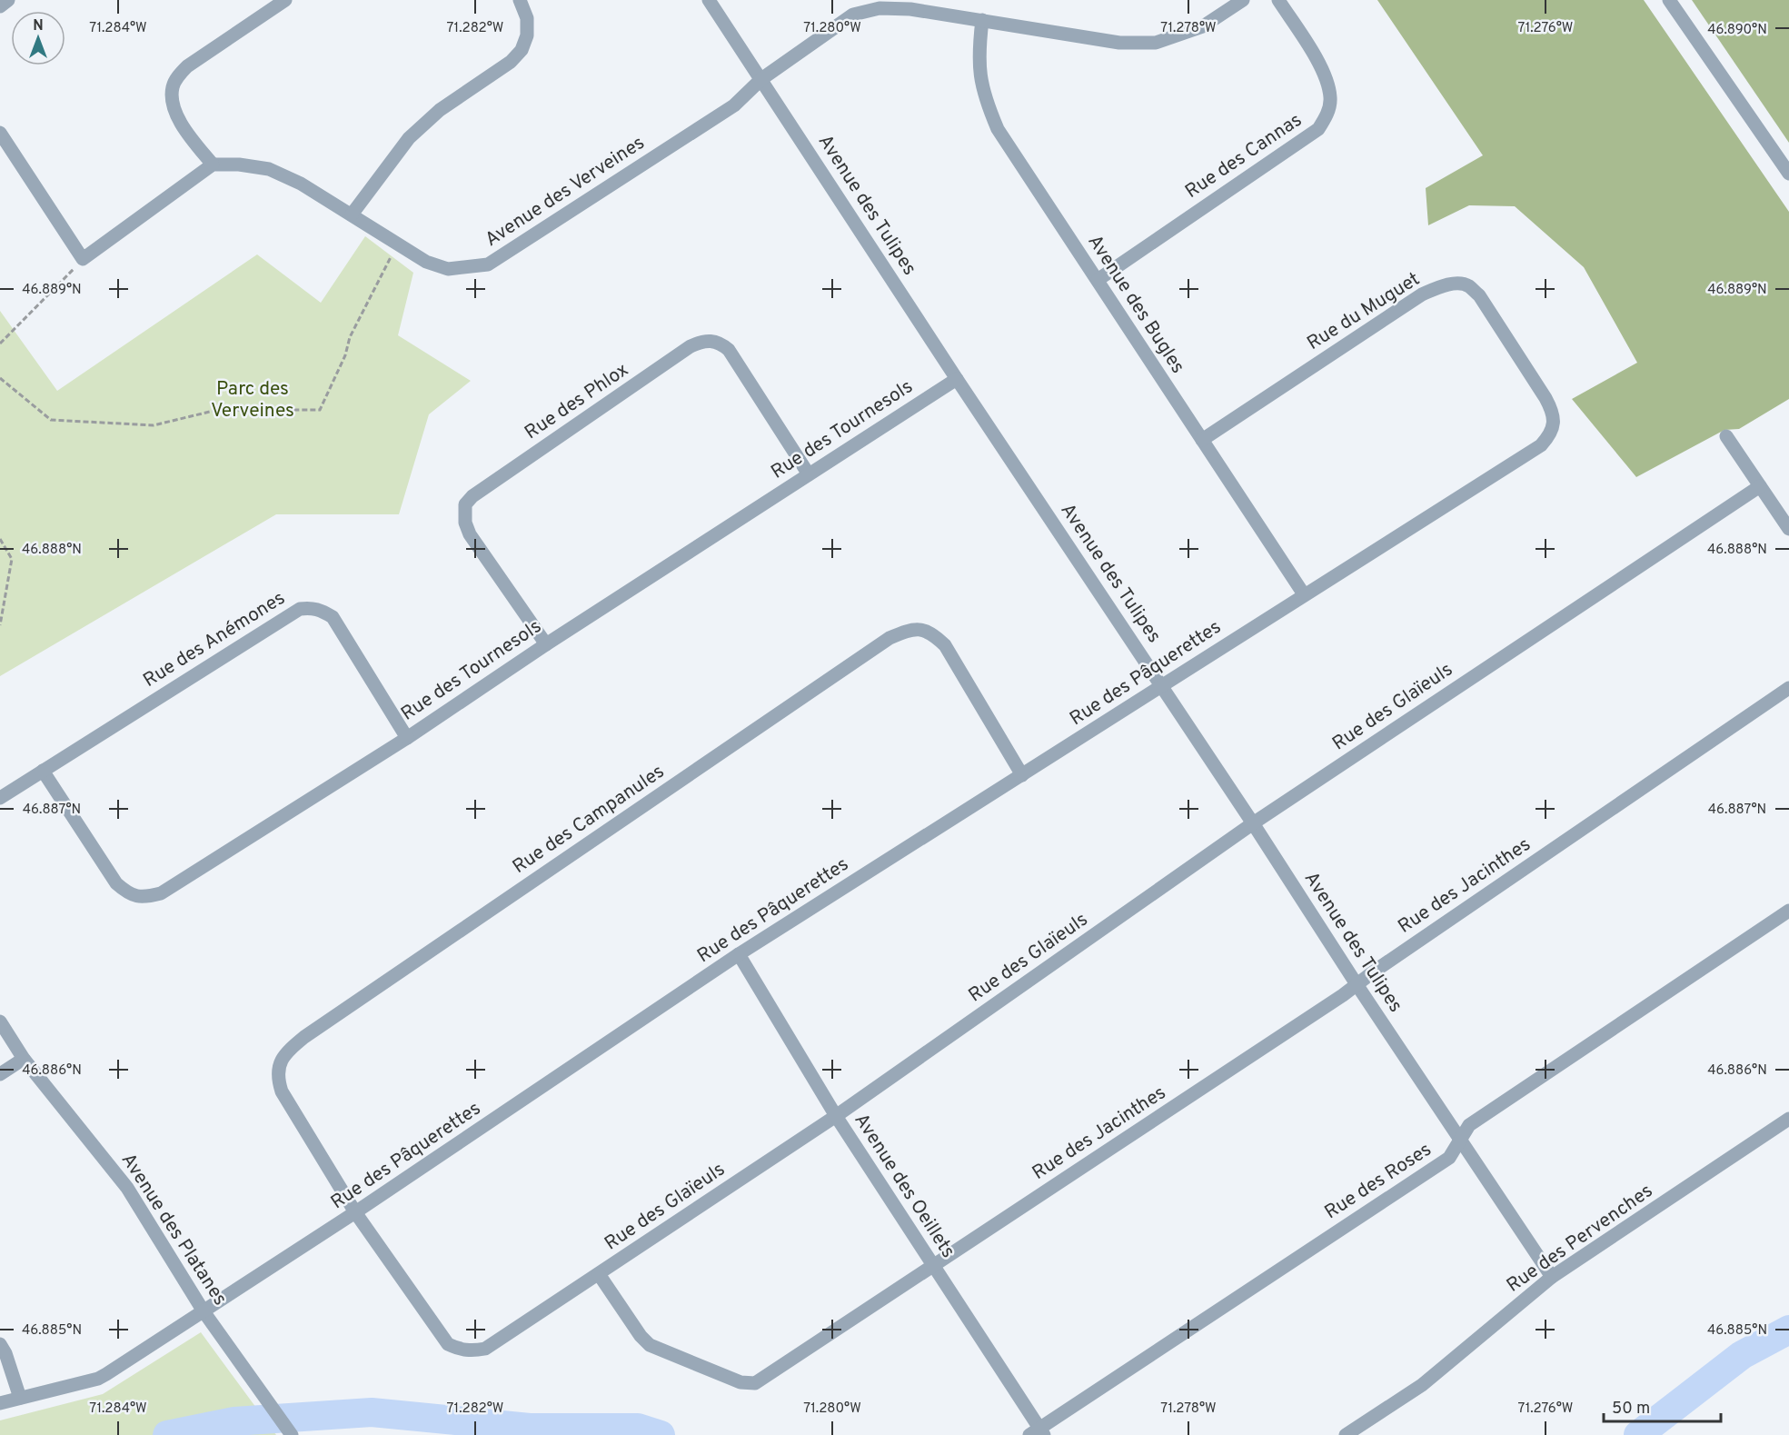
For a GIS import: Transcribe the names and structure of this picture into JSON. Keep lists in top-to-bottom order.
{
  "streets": {
    "street": [
      "Rue des Cannas",
      "Avenue des Verveines",
      "Avenue des Tulipes",
      "Avenue des Bugles",
      "Rue du Muguet",
      "Rue des Phlox",
      "Rue des Tournesols",
      "Rue des Anémones",
      "Rue des Pâquerettes",
      "Rue des Glaïeuls",
      "Rue des Campanules",
      "Rue des Jacinthes",
      "Rue des Roses",
      "Avenue des Oeillets",
      "Avenue des Platanes",
      "Rue des Pervenches"
    ]
  },
  "crossings": [
    ["Rue des Cannas", "Avenue des Bugles"],
    ["Avenue des Verveines", "Avenue des Tulipes"],
    ["Avenue des Verveines", "Avenue des Bugles"],
    ["Avenue des Tulipes", "Rue des Tournesols"],
    ["Avenue des Tulipes", "Rue des Pâquerettes"],
    ["Avenue des Tulipes", "Rue des Glaïeuls"],
    ["Avenue des Tulipes", "Rue des Jacinthes"],
    ["Avenue des Tulipes", "Rue des Roses"],
    ["Avenue des Tulipes", "Rue des Pervenches"],
    ["Avenue des Bugles", "Rue du Muguet"],
    ["Avenue des Bugles", "Rue des Pâquerettes"],
    ["Rue du Muguet", "Rue des Pâquerettes"],
    ["Rue des Phlox", "Rue des Tournesols"],
    ["Rue des Tournesols", "Rue des Anémones"],
    ["Rue des Pâquerettes", "Rue des Glaïeuls"],
    ["Rue des Pâquerettes", "Rue des Campanules"],
    ["Rue des Pâquerettes", "Avenue des Oeillets"],
    ["Rue des Pâquerettes", "Avenue des Platanes"],
    ["Rue des Glaïeuls", "Rue des Campanules"],
    ["Rue des Glaïeuls", "Rue des Jacinthes"],
    ["Rue des Glaïeuls", "Avenue des Oeillets"],
    ["Rue des Jacinthes", "Avenue des Oeillets"],
    ["Rue des Roses", "Avenue des Oeillets"]
  ],
  "parks": ["Parc des Verveines"],
  "scale_bar": "50 m",
  "north": "top",
  "coordinates": [
    "71.284°W",
    "71.282°W",
    "71.280°W",
    "71.278°W",
    "71.276°W",
    "46.890°N",
    "46.889°N",
    "46.888°N",
    "46.887°N",
    "46.886°N",
    "46.885°N"
  ]
}
